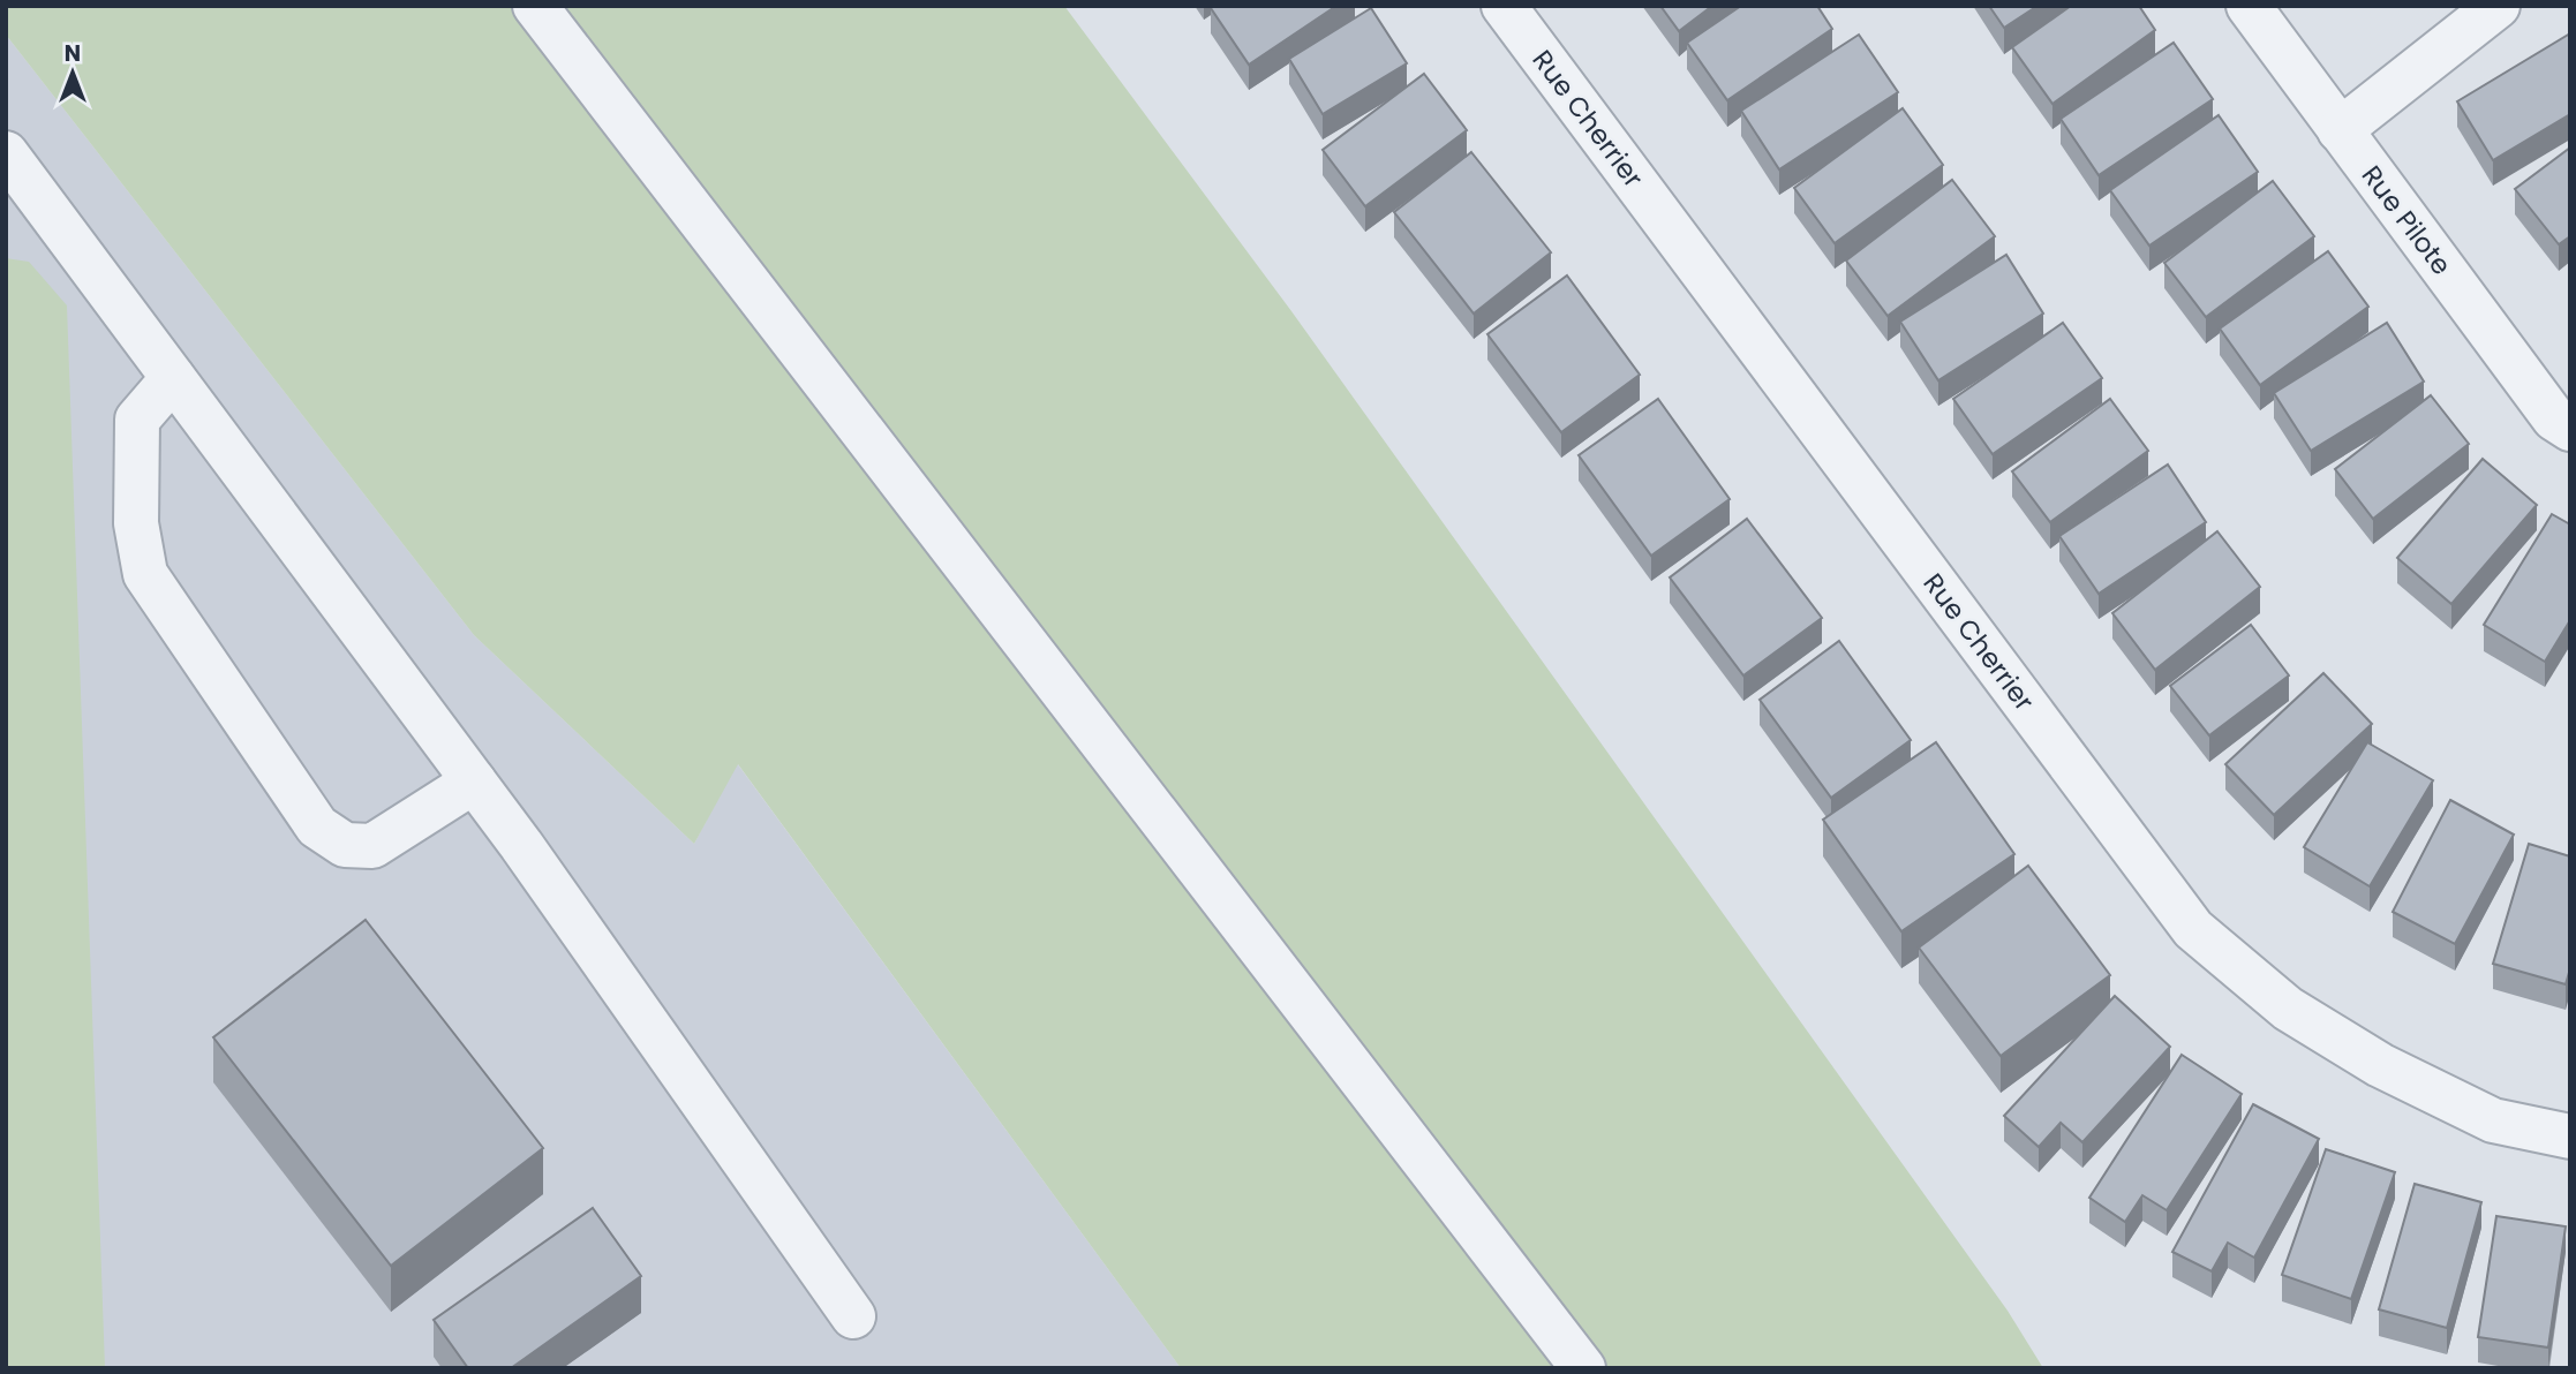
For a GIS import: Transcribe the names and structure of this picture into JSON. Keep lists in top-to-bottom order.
{
  "streets": {
    "street": ["Rue Cherrier", "Rue Pilote"]
  },
  "north": "top"
}
